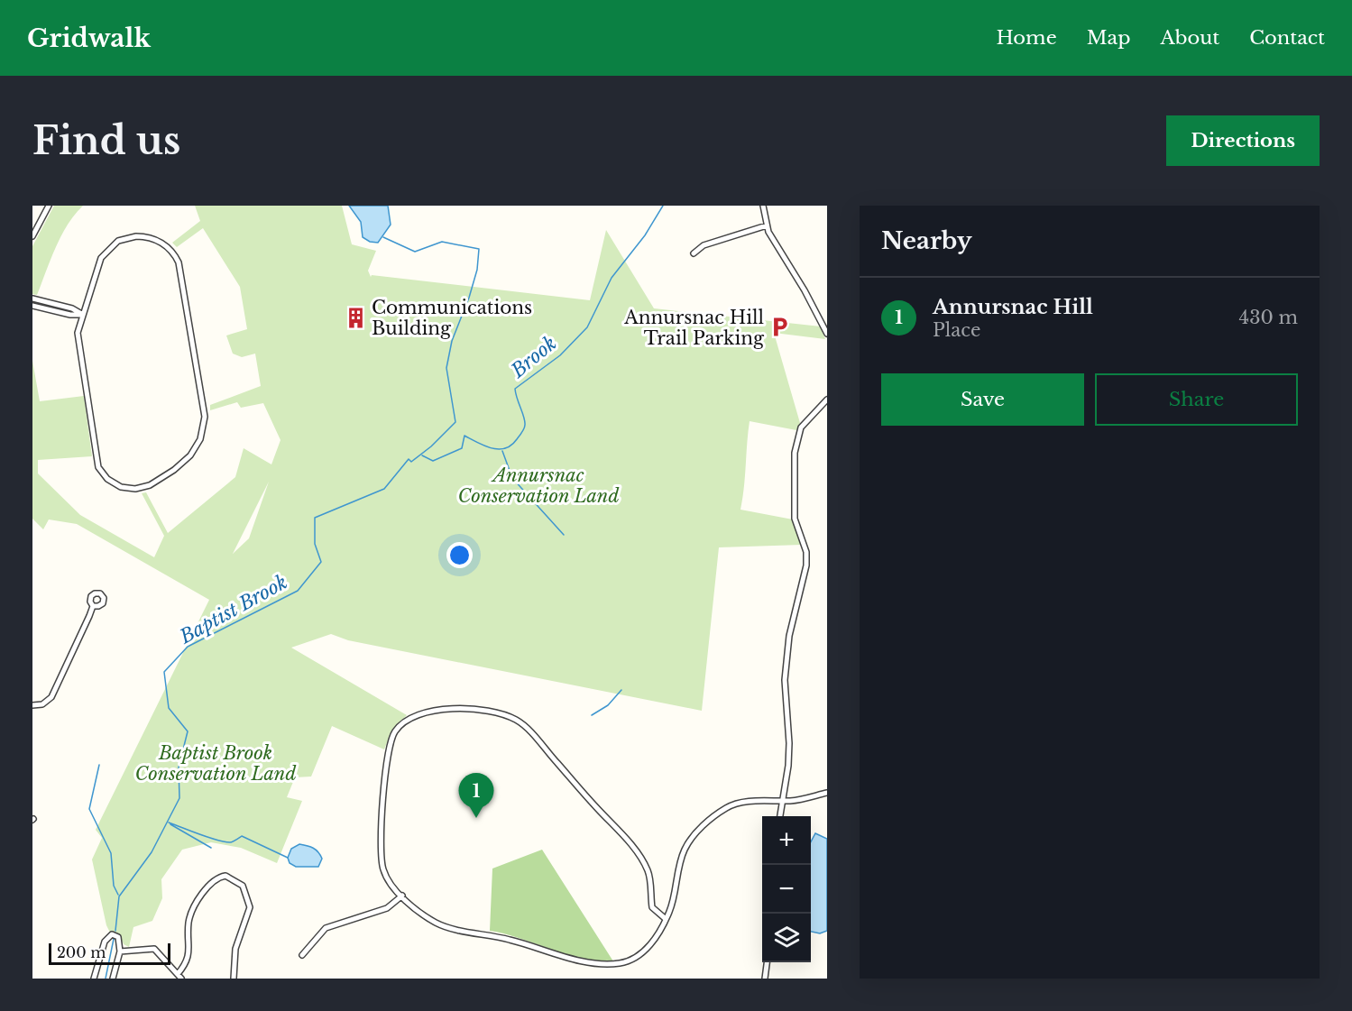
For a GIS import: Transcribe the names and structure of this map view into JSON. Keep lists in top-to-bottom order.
{
  "water": ["Brook", "Baptist Brook"],
  "parks": ["Annursnac Conservation Land", "Baptist Brook Conservation Land"],
  "places": {
    "building": ["Communications Building"],
    "parking": ["Annursnac Hill Trail Parking"]
  },
  "scale_bar": "200 m",
  "page": {
    "header": "Gridwalk",
    "nav": [
      "Home",
      "Map",
      "About",
      "Contact"
    ],
    "buttons": [
      "Directions",
      ["Save", "Share"]
    ],
    "title": "Find us",
    "heading": "Nearby",
    "list": [
      {
        "mark": "1",
        "name": "Annursnac Hill",
        "note": "Place",
        "value": "430 m"
      }
    ],
    "pins": "1",
    "map_buttons": ["+", "−"],
    "scale": "200 m"
  }
}
